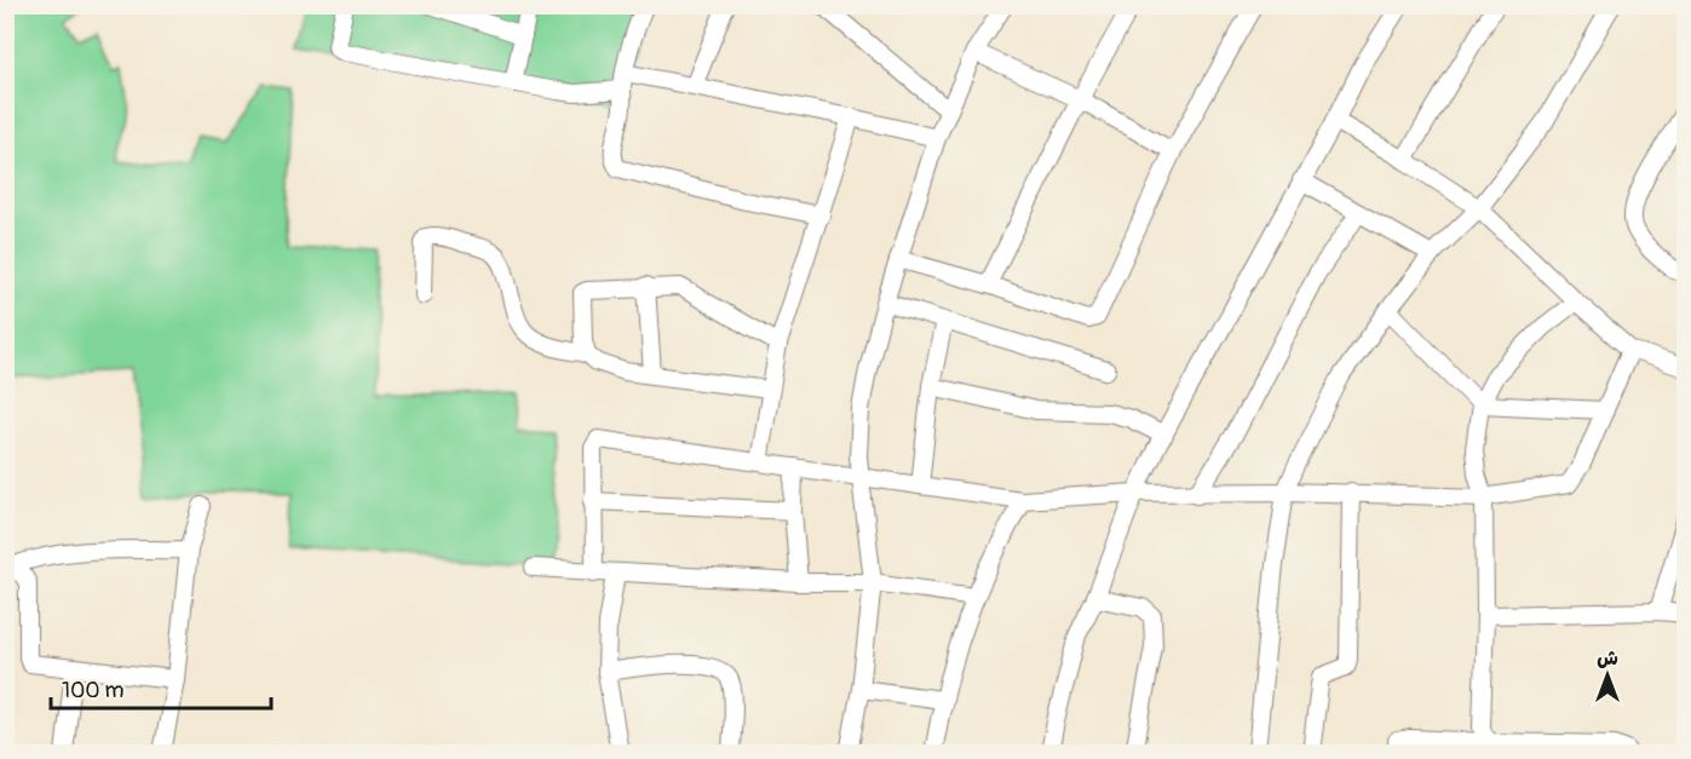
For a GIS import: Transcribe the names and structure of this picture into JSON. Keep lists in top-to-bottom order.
{
  "scale_bar": "100 m",
  "north": "top"
}
